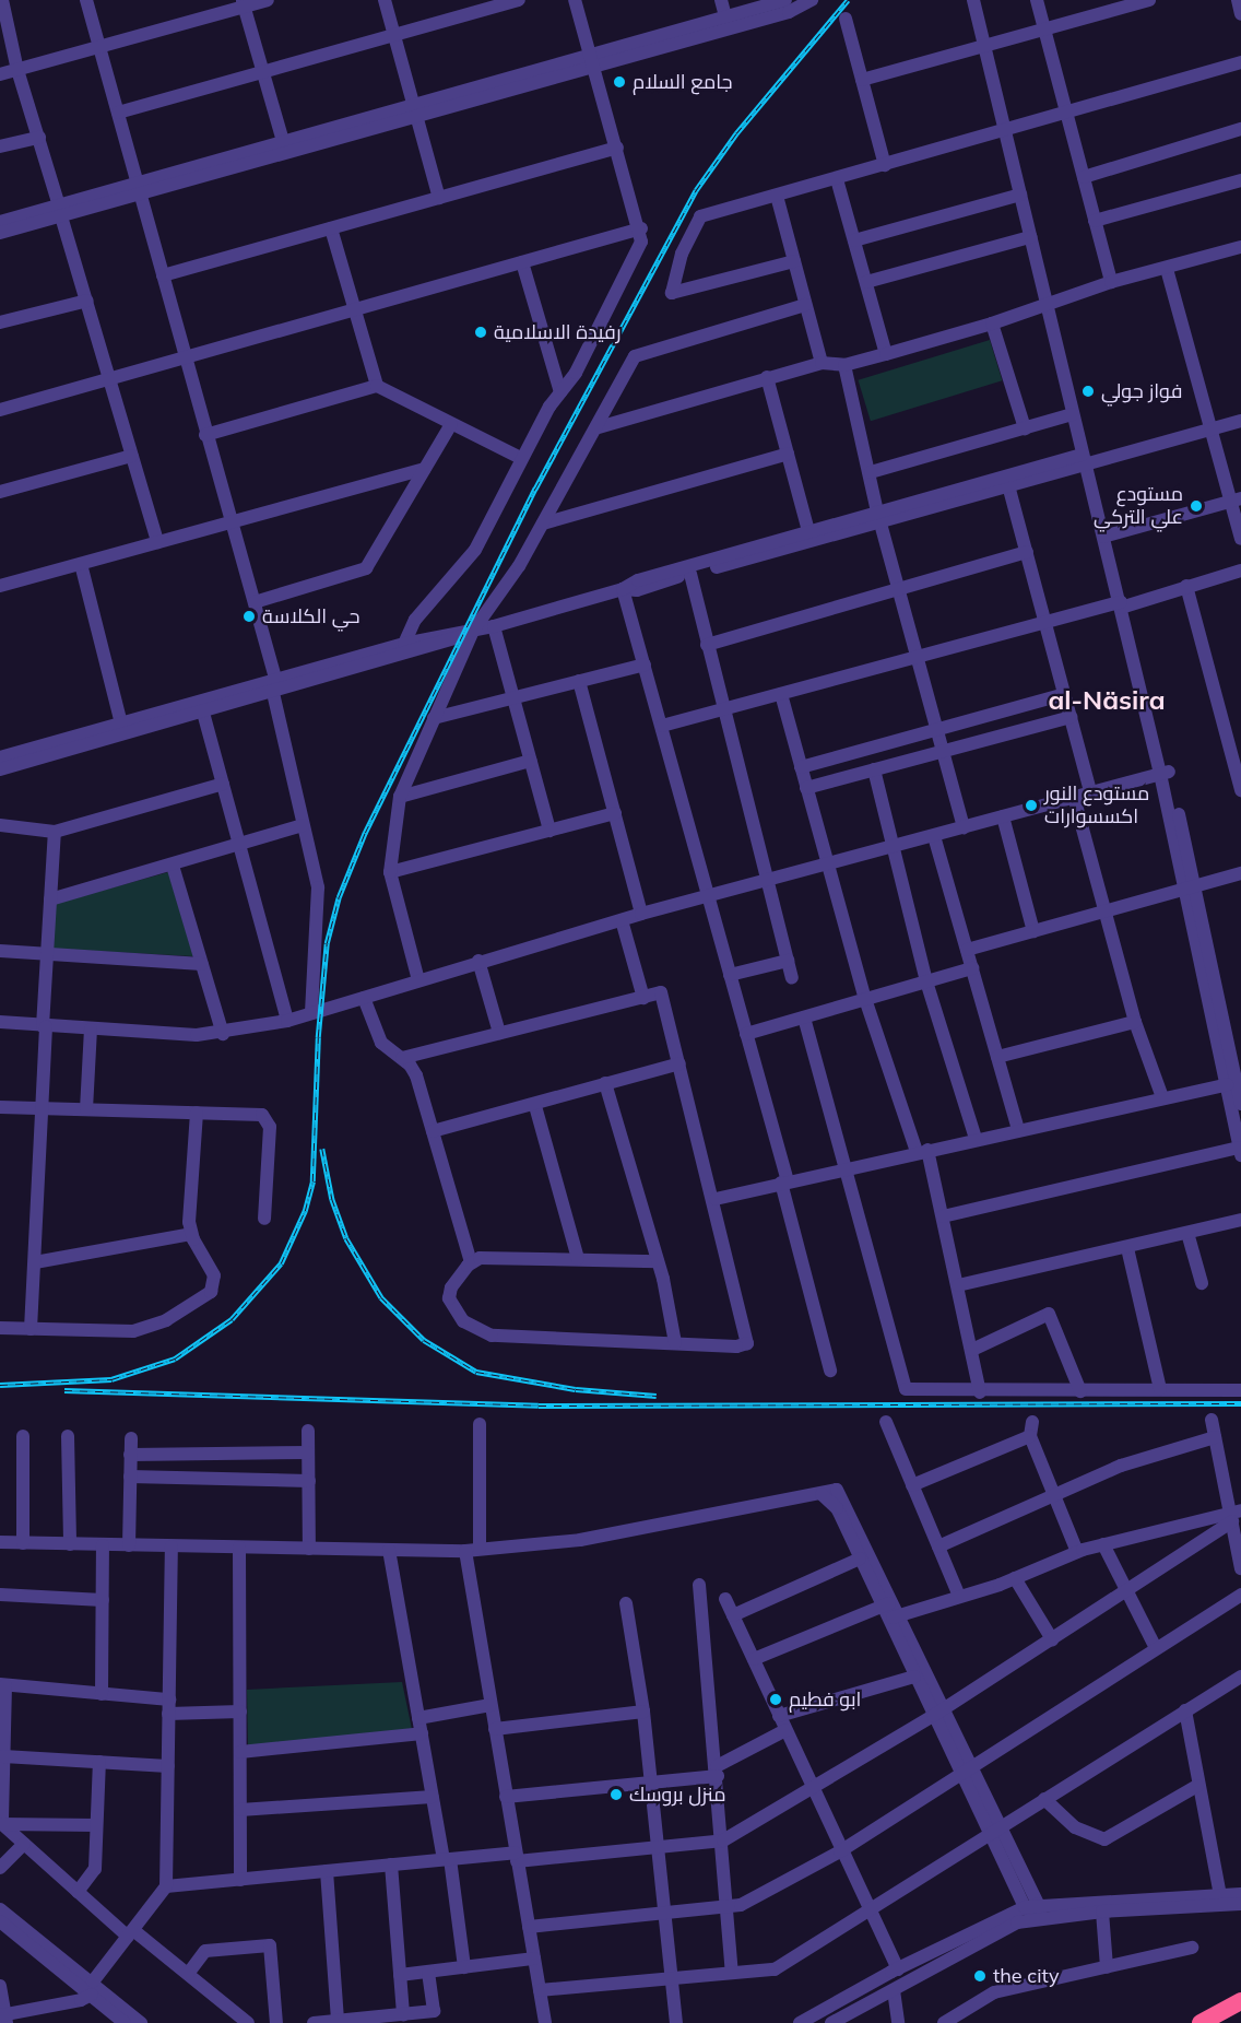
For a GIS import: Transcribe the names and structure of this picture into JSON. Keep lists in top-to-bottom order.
{
  "districts": ["al-Näsira"],
  "places": [
    "جامع السلام",
    "رفيدة الاسلامية",
    "فواز جولي",
    "مستودع علي التركي",
    "حي الكلاسة",
    "مستودع النور اكسسوارات",
    "ابو فطيم",
    "منزل بروسك",
    "the city"
  ]
}
